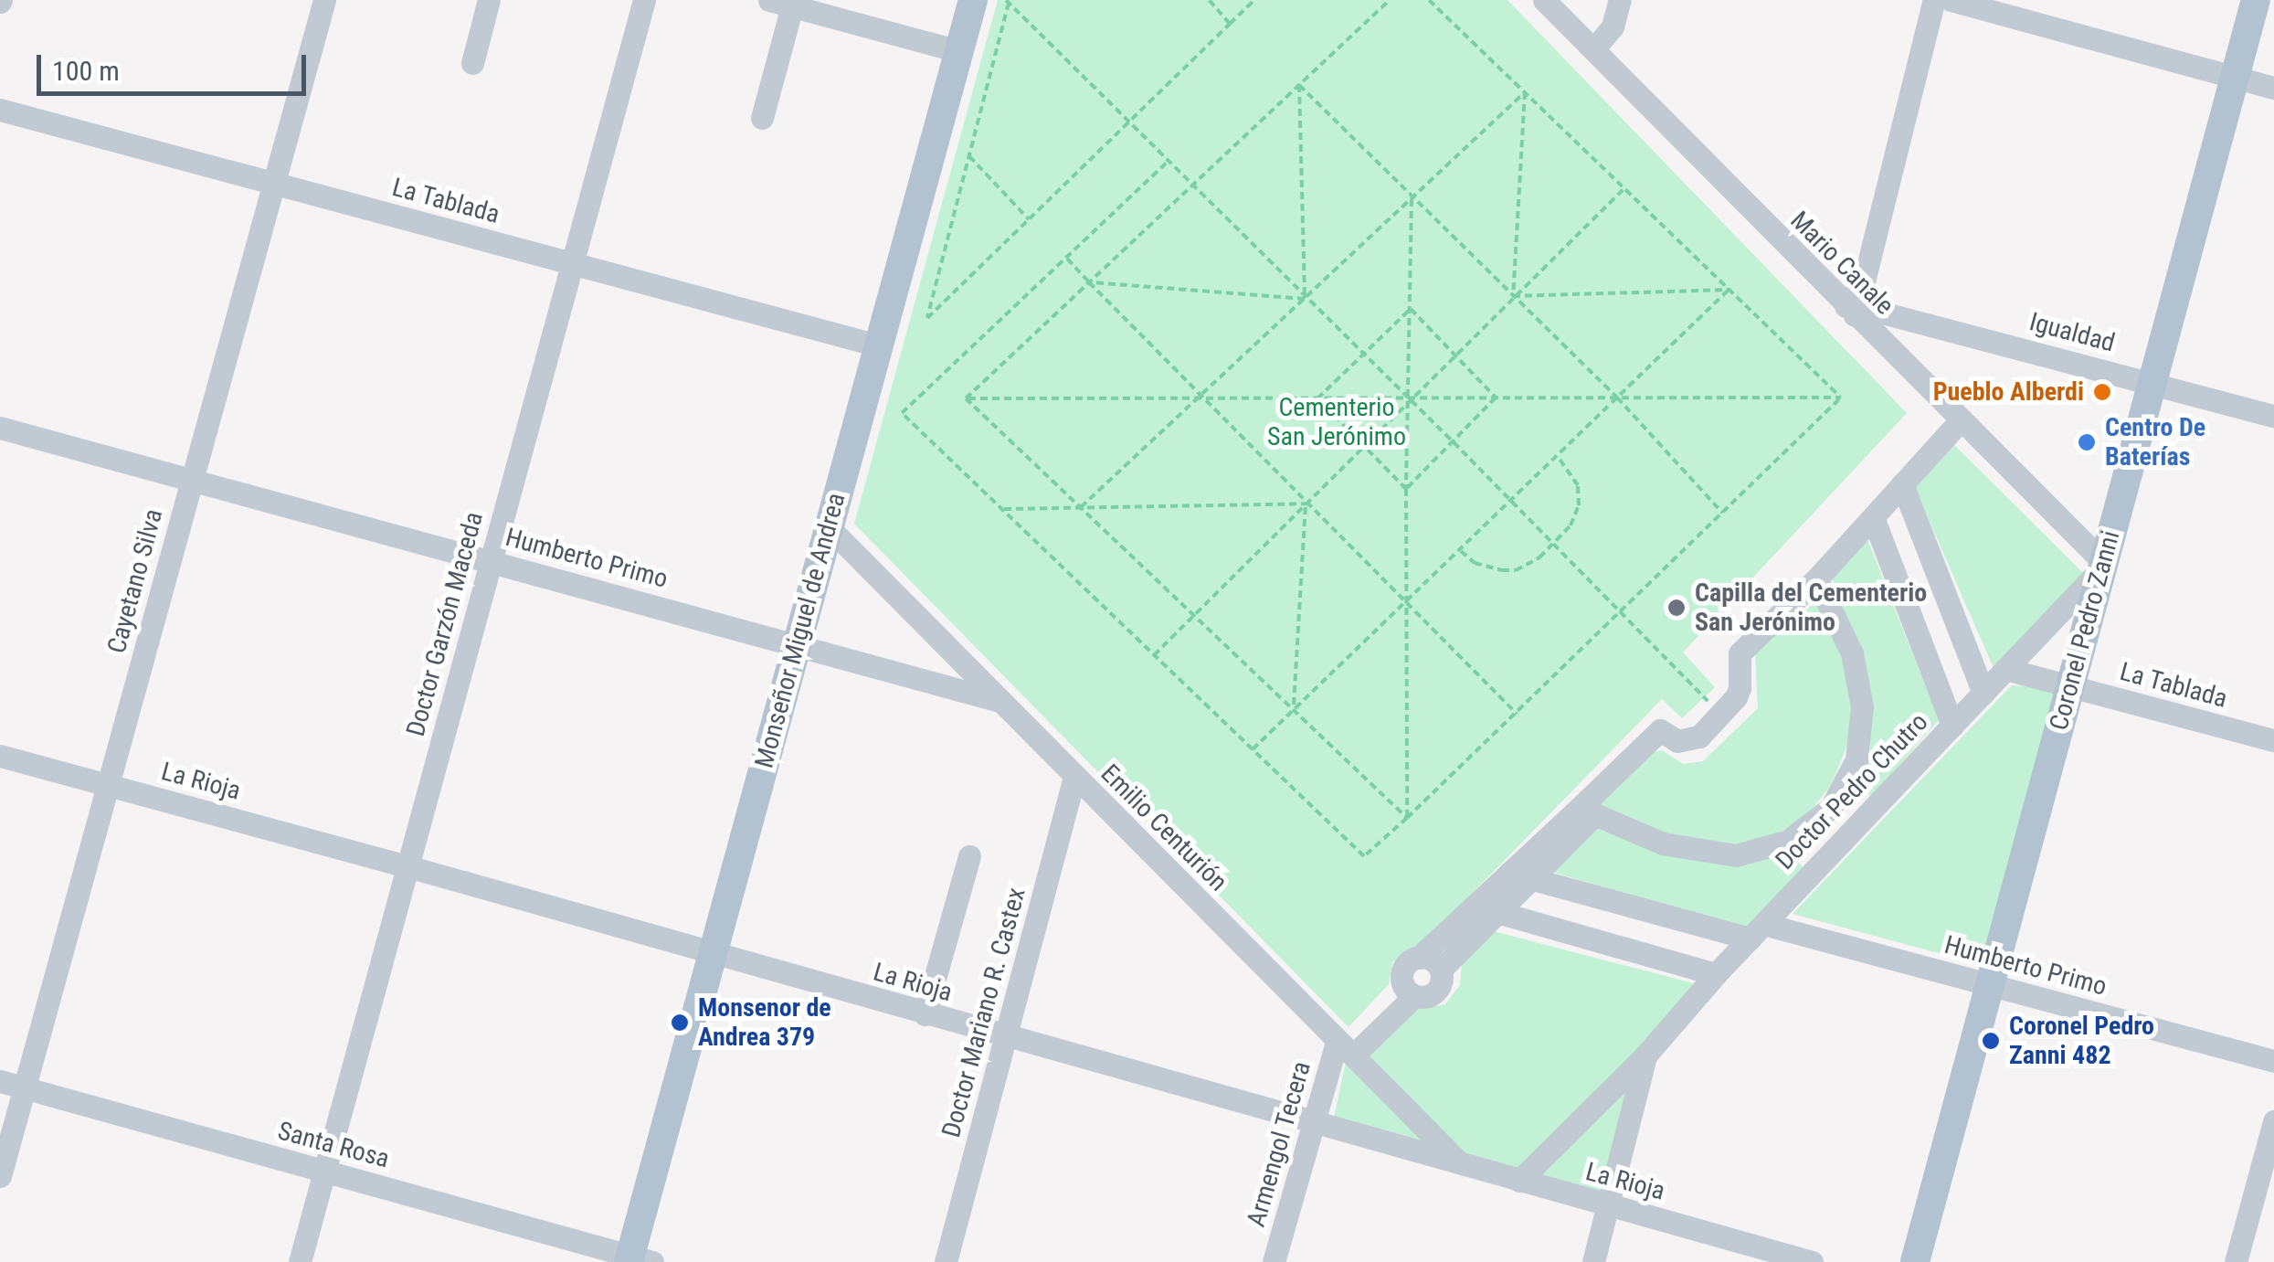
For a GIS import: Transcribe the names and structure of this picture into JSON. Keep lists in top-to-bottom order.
{
  "streets": {
    "main road": ["Monseñor Miguel de Andrea", "Coronel Pedro Zanni"],
    "street": [
      "La Tablada",
      "Mario Canale",
      "Igualdad",
      "Humberto Primo",
      "Cayetano Silva",
      "Doctor Garzón Maceda",
      "La Rioja",
      "Doctor Pedro Chutro",
      "Emilio Centurión",
      "Doctor Mariano R. Castex",
      "Armengol Tecera",
      "Santa Rosa"
    ]
  },
  "crossings": [
    ["La Tablada", "Cayetano Silva"],
    ["La Tablada", "Doctor Garzón Maceda"],
    ["La Tablada", "Monseñor Miguel de Andrea"],
    ["La Tablada", "Coronel Pedro Zanni"],
    ["La Tablada", "Doctor Pedro Chutro"],
    ["Mario Canale", "Igualdad"],
    ["Mario Canale", "Coronel Pedro Zanni"],
    ["Mario Canale", "Doctor Pedro Chutro"],
    ["Igualdad", "Coronel Pedro Zanni"],
    ["Humberto Primo", "Cayetano Silva"],
    ["Humberto Primo", "Doctor Garzón Maceda"],
    ["Humberto Primo", "Monseñor Miguel de Andrea"],
    ["Humberto Primo", "Coronel Pedro Zanni"],
    ["Humberto Primo", "Doctor Pedro Chutro"],
    ["Humberto Primo", "Emilio Centurión"],
    ["Cayetano Silva", "La Rioja"],
    ["Cayetano Silva", "Santa Rosa"],
    ["Doctor Garzón Maceda", "La Rioja"],
    ["Doctor Garzón Maceda", "Santa Rosa"],
    ["Monseñor Miguel de Andrea", "La Rioja"],
    ["Monseñor Miguel de Andrea", "Emilio Centurión"],
    ["Monseñor Miguel de Andrea", "Santa Rosa"],
    ["Coronel Pedro Zanni", "Doctor Pedro Chutro"],
    ["La Rioja", "Doctor Pedro Chutro"],
    ["La Rioja", "Emilio Centurión"],
    ["La Rioja", "Doctor Mariano R. Castex"],
    ["La Rioja", "Armengol Tecera"],
    ["Emilio Centurión", "Doctor Mariano R. Castex"],
    ["Emilio Centurión", "Armengol Tecera"]
  ],
  "parks": ["Cementerio San Jerónimo"],
  "places": [
    "Pueblo Alberdi",
    "Centro De Baterías",
    "Capilla del Cementerio San Jerónimo",
    "Monsenor de Andrea 379",
    "Coronel Pedro Zanni 482"
  ],
  "scale_bar": "100 m"
}
